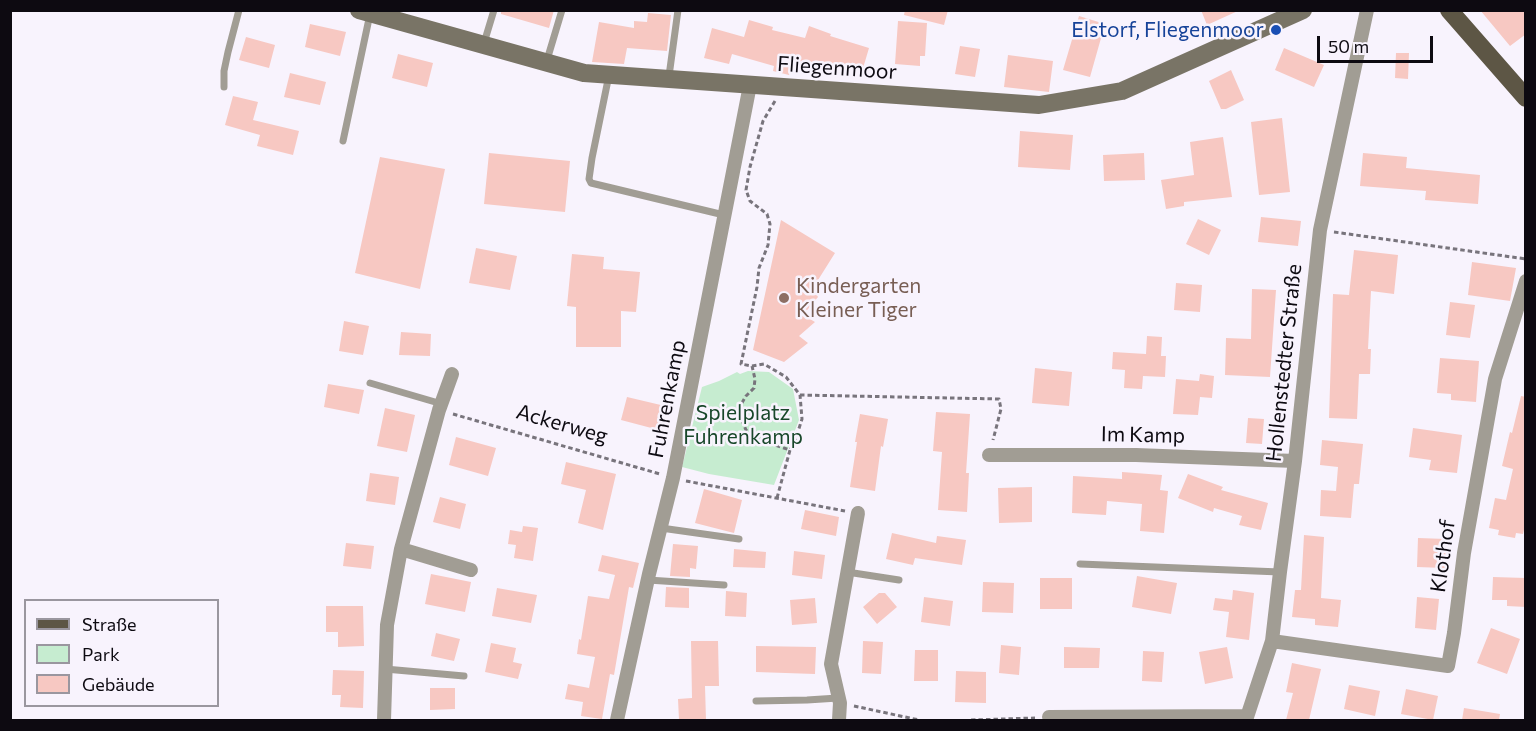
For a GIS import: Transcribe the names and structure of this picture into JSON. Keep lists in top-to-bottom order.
{
  "streets": {
    "street": [
      "Fliegenmoor",
      "Hollenstedter Straße",
      "Fuhrenkamp",
      "Im Kamp",
      "Klothof"
    ],
    "path": ["Ackerweg"]
  },
  "crossings": [
    ["Fliegenmoor", "Fuhrenkamp"],
    ["Hollenstedter Straße", "Im Kamp"],
    ["Hollenstedter Straße", "Klothof"],
    ["Fuhrenkamp", "Ackerweg"]
  ],
  "parks": ["Spielplatz Fuhrenkamp"],
  "places": ["Elstorf, Fliegenmoor", "Kindergarten Kleiner Tiger"],
  "legend": ["Straße", "Park", "Gebäude"],
  "scale_bar": "50 m"
}
